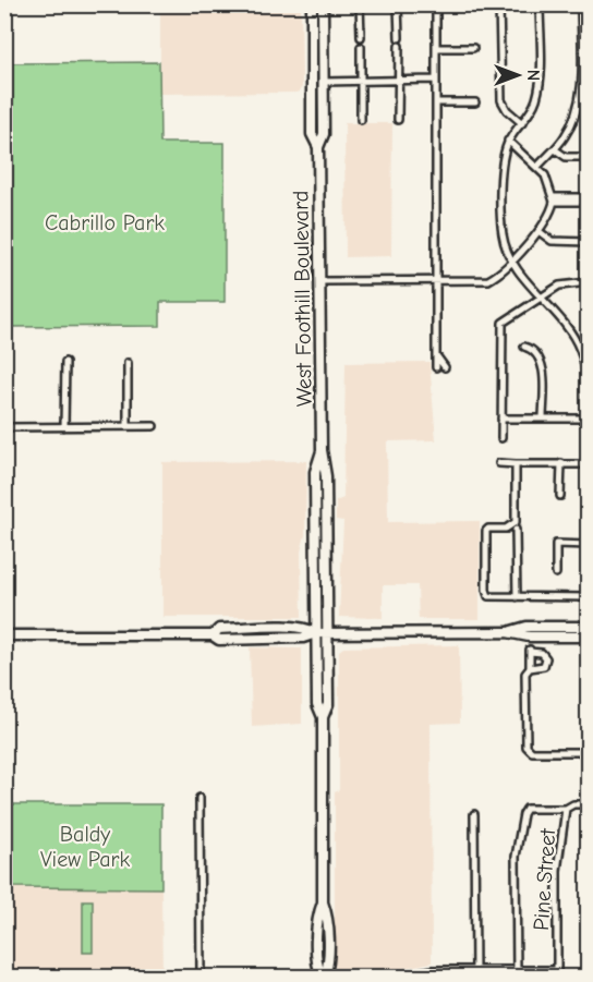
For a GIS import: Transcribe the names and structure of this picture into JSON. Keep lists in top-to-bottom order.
{
  "streets": {
    "main road": ["West Foothill Boulevard"],
    "street": ["Pine Street"]
  },
  "parks": ["Cabrillo Park", "Baldy View Park"],
  "north": "right"
}
